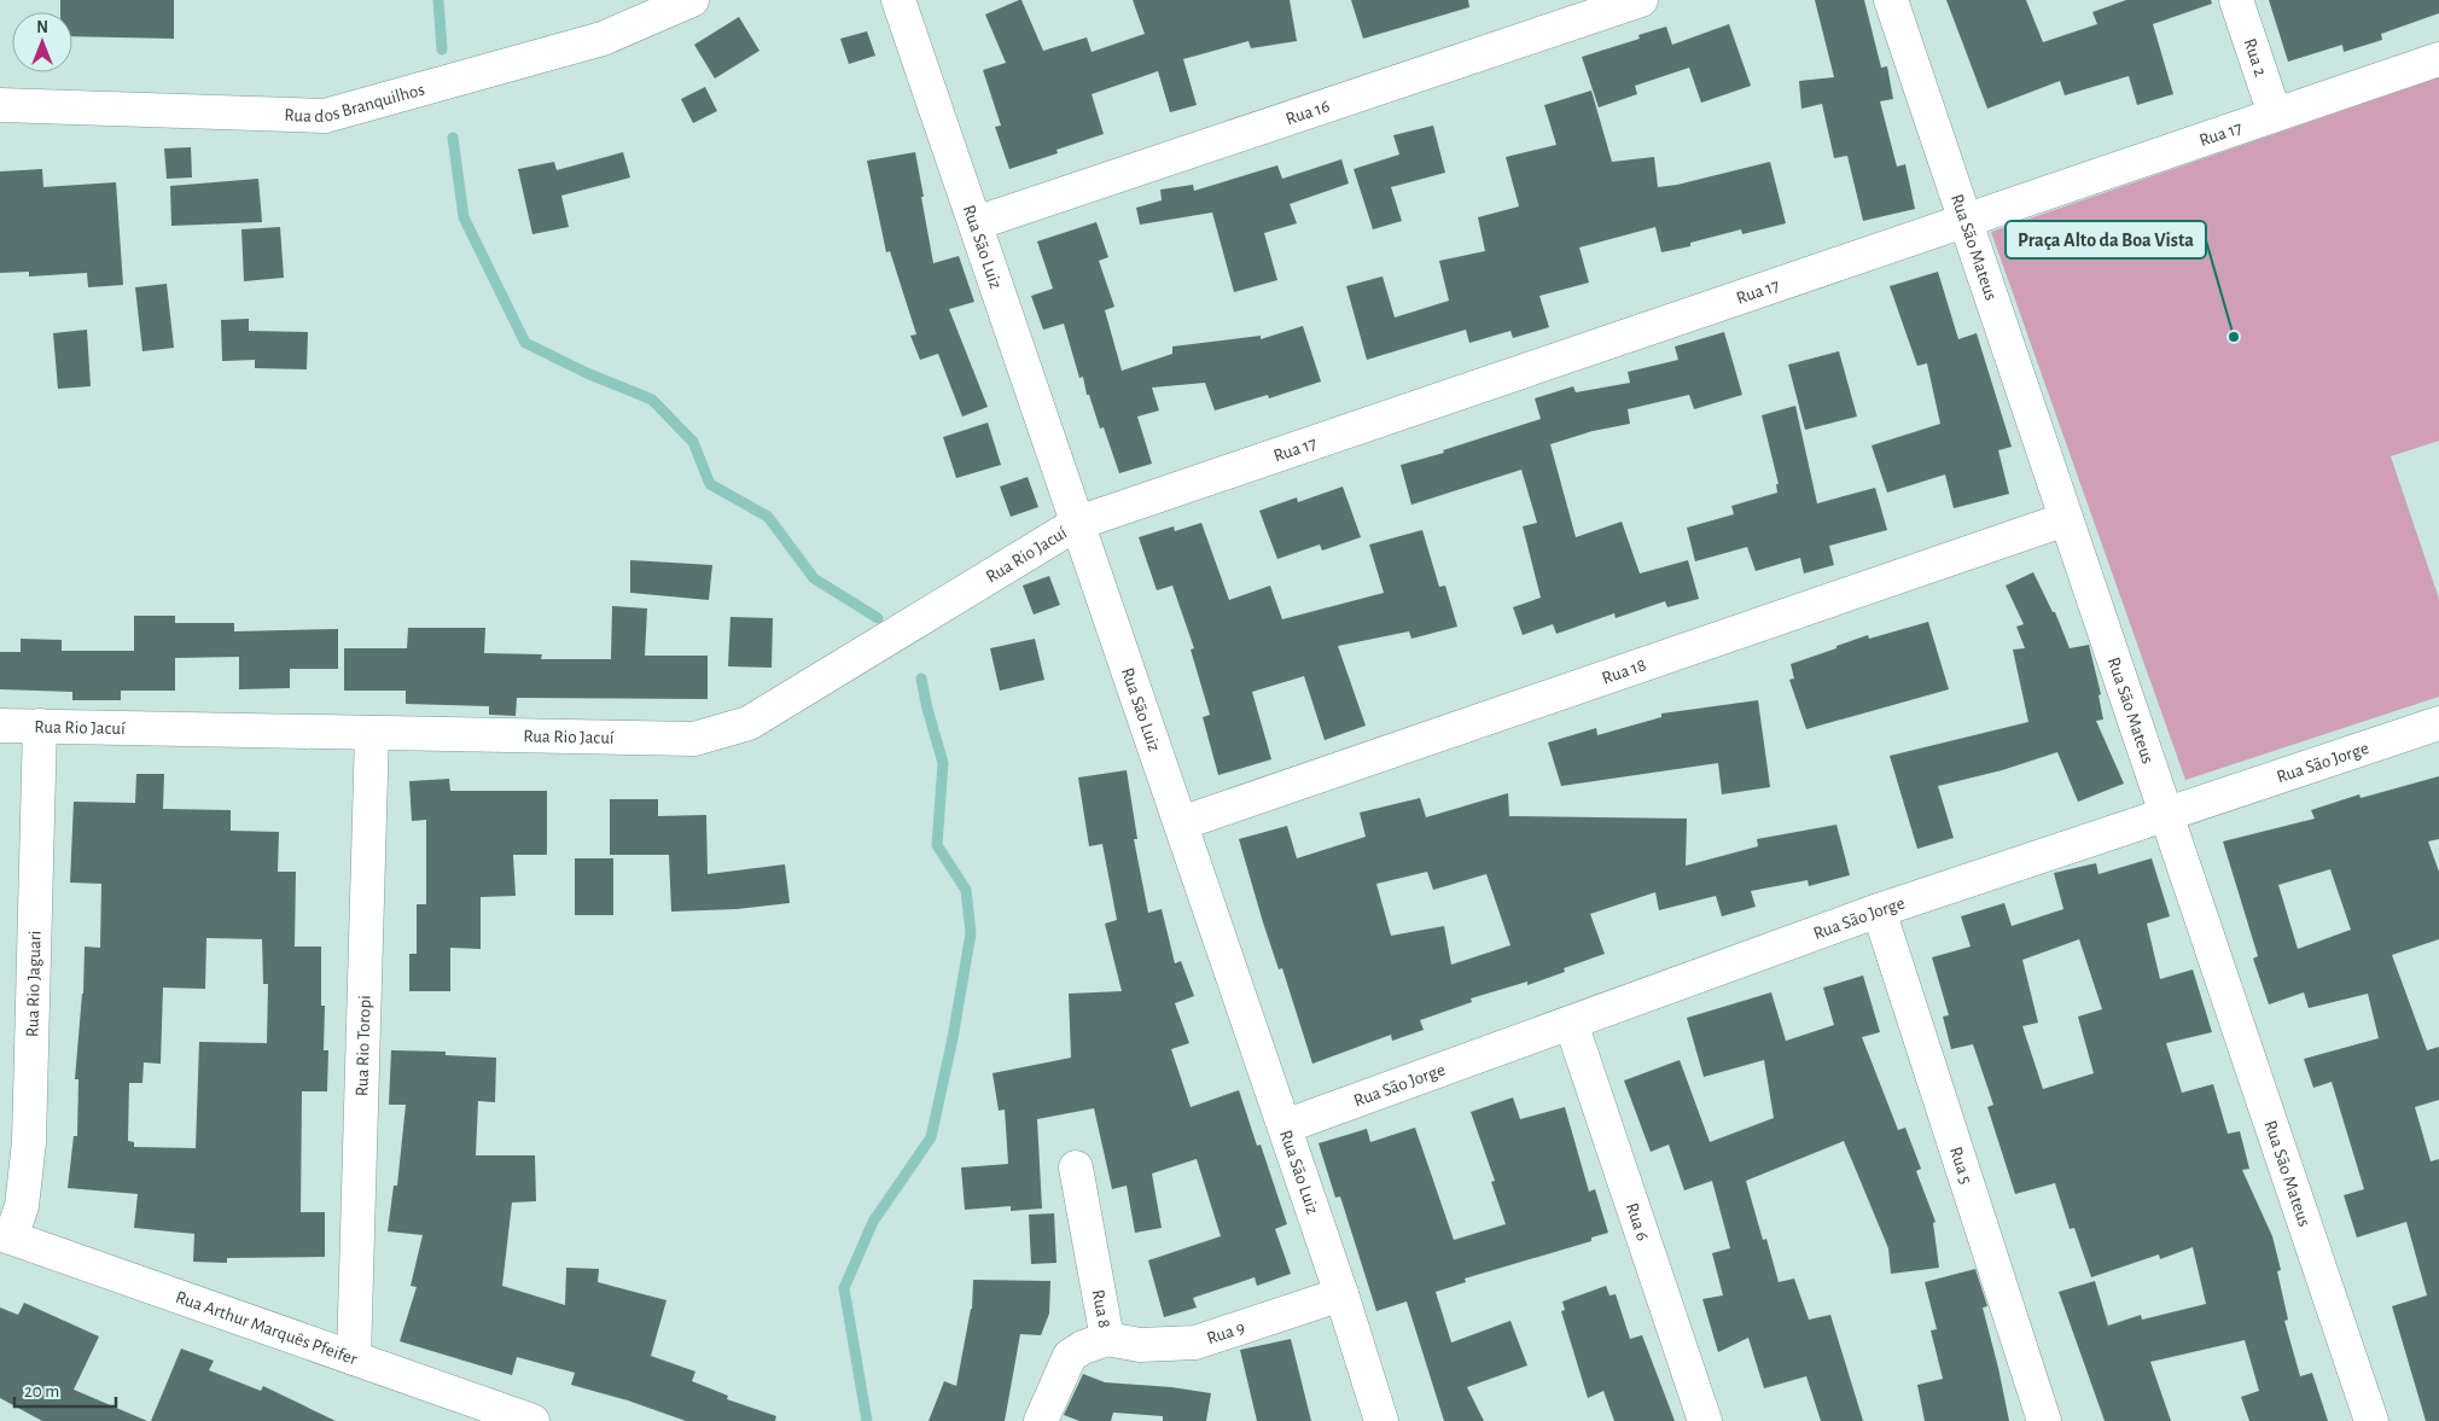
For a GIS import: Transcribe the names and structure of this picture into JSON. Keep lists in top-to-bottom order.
{
  "streets": {
    "street": [
      "Rua 2",
      "Rua dos Branquilhos",
      "Rua 16",
      "Rua 17",
      "Rua São Luiz",
      "Rua São Mateus",
      "Rua Rio Jacuí",
      "Rua 18",
      "Rua São Jorge",
      "Rua Rio Jaguari",
      "Rua Rio Toropi",
      "Rua 5",
      "Rua 6",
      "Rua 8",
      "Rua Arthur Marquês Pfeifer",
      "Rua 9"
    ]
  },
  "crossings": [
    ["Rua 2", "Rua 17"],
    ["Rua 16", "Rua São Luiz"],
    ["Rua 17", "Rua São Luiz"],
    ["Rua 17", "Rua São Mateus"],
    ["Rua 17", "Rua Rio Jacuí"],
    ["Rua São Luiz", "Rua Rio Jacuí"],
    ["Rua São Luiz", "Rua 18"],
    ["Rua São Luiz", "Rua São Jorge"],
    ["Rua São Luiz", "Rua 9"],
    ["Rua São Mateus", "Rua 18"],
    ["Rua São Mateus", "Rua São Jorge"],
    ["Rua Rio Jacuí", "Rua Rio Jaguari"],
    ["Rua Rio Jacuí", "Rua Rio Toropi"],
    ["Rua São Jorge", "Rua 5"],
    ["Rua São Jorge", "Rua 6"],
    ["Rua Rio Jaguari", "Rua Arthur Marquês Pfeifer"],
    ["Rua Rio Toropi", "Rua Arthur Marquês Pfeifer"],
    ["Rua 8", "Rua 9"]
  ],
  "places": ["Praça Alto da Boa Vista"],
  "scale_bar": "20 m",
  "north": "top"
}
